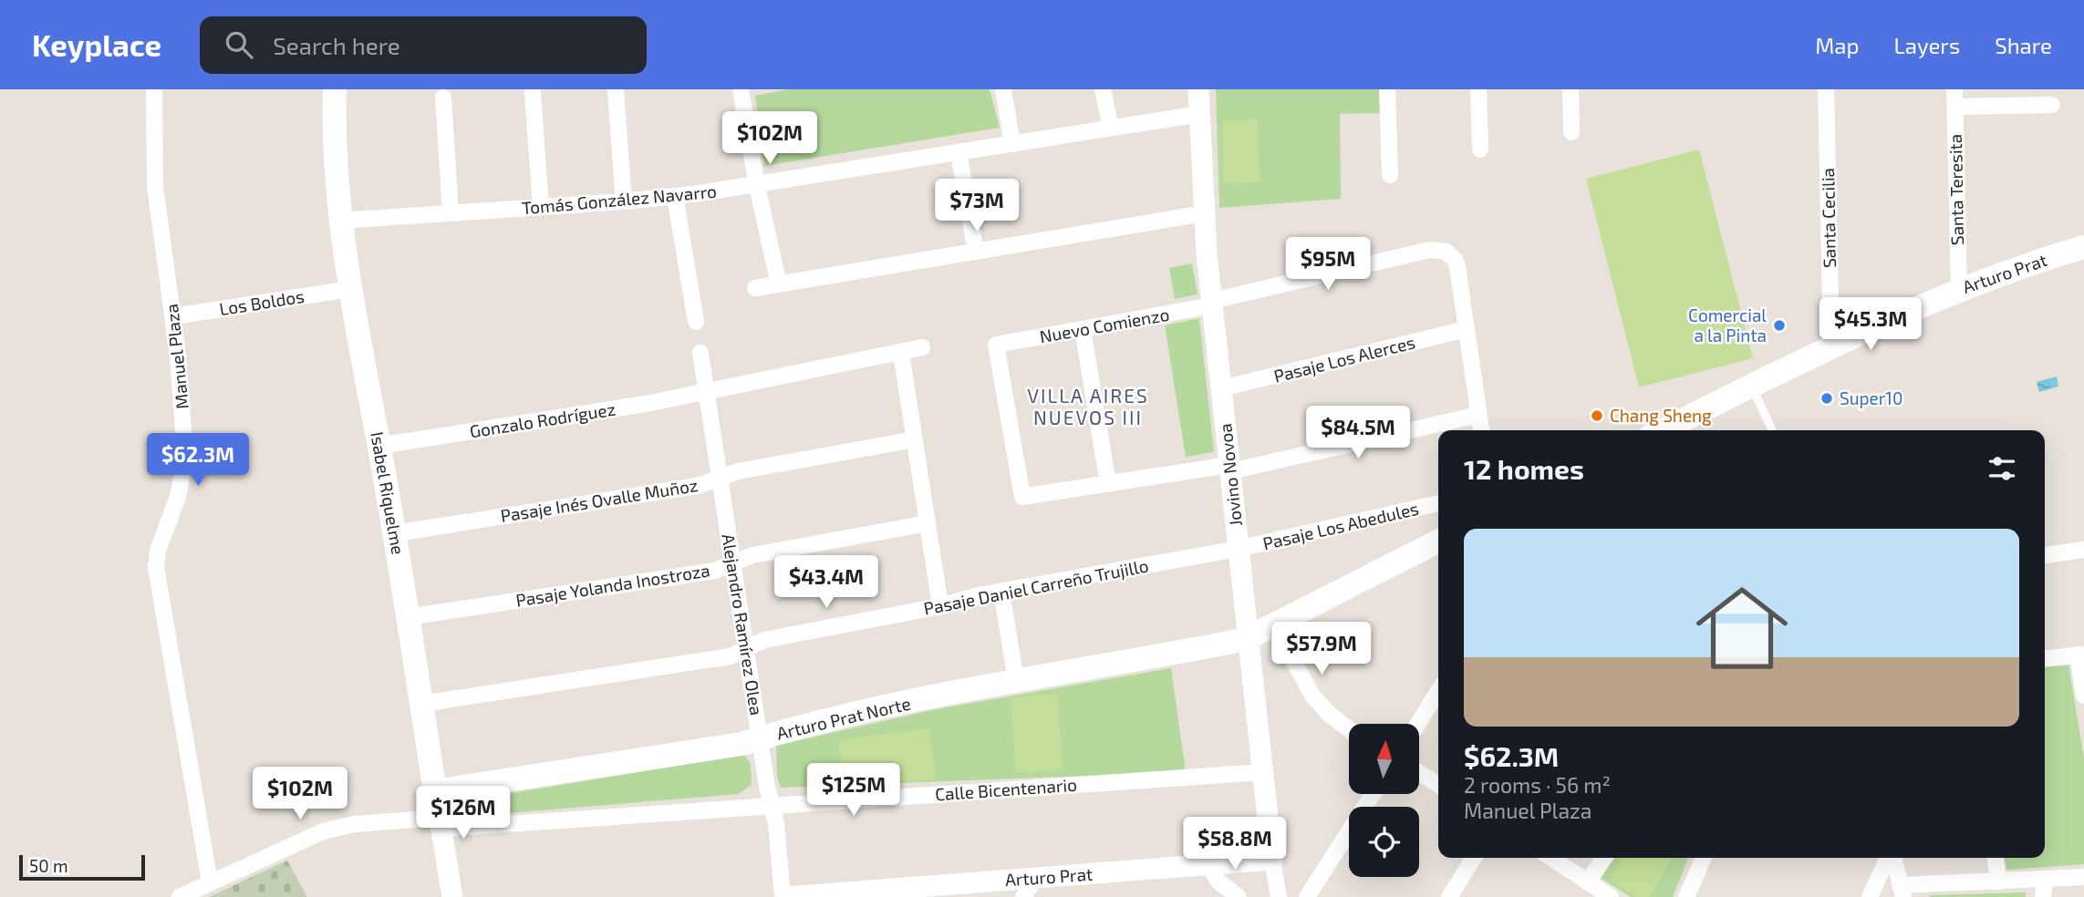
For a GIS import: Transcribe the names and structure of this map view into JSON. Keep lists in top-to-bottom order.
{
  "streets": {
    "main road": ["Arturo Prat", "Isabel Riquelme", "Arturo Prat Norte"],
    "street": [
      "Santa Teresita",
      "Tomás González Navarro",
      "Santa Cecilia",
      "Los Boldos",
      "Nuevo Comienzo",
      "Manuel Plaza",
      "Pasaje Los Alerces",
      "Gonzalo Rodríguez",
      "Jovino Novoa",
      "Pasaje Inés Ovalle Muñoz",
      "Pasaje Los Abedules",
      "Pasaje Yolanda Inostroza",
      "Pasaje Daniel Carreño Trujillo",
      "Alejandro Ramírez Olea",
      "Calle Bicentenario"
    ]
  },
  "crossings": [
    ["Santa Teresita", "Arturo Prat"],
    ["Tomás González Navarro", "Jovino Novoa"],
    ["Tomás González Navarro", "Isabel Riquelme"],
    ["Santa Cecilia", "Arturo Prat"],
    ["Arturo Prat", "Jovino Novoa"],
    ["Los Boldos", "Manuel Plaza"],
    ["Los Boldos", "Isabel Riquelme"],
    ["Nuevo Comienzo", "Pasaje Los Alerces"],
    ["Nuevo Comienzo", "Jovino Novoa"],
    ["Manuel Plaza", "Calle Bicentenario"],
    ["Pasaje Los Alerces", "Jovino Novoa"],
    ["Gonzalo Rodríguez", "Isabel Riquelme"],
    ["Gonzalo Rodríguez", "Alejandro Ramírez Olea"],
    ["Jovino Novoa", "Pasaje Los Abedules"],
    ["Jovino Novoa", "Pasaje Daniel Carreño Trujillo"],
    ["Jovino Novoa", "Arturo Prat Norte"],
    ["Jovino Novoa", "Calle Bicentenario"],
    ["Isabel Riquelme", "Pasaje Inés Ovalle Muñoz"],
    ["Isabel Riquelme", "Pasaje Yolanda Inostroza"],
    ["Isabel Riquelme", "Pasaje Daniel Carreño Trujillo"],
    ["Isabel Riquelme", "Arturo Prat Norte"],
    ["Isabel Riquelme", "Calle Bicentenario"],
    ["Pasaje Inés Ovalle Muñoz", "Alejandro Ramírez Olea"],
    ["Pasaje Los Abedules", "Pasaje Daniel Carreño Trujillo"],
    ["Pasaje Yolanda Inostroza", "Alejandro Ramírez Olea"],
    ["Pasaje Daniel Carreño Trujillo", "Alejandro Ramírez Olea"],
    ["Alejandro Ramírez Olea", "Arturo Prat Norte"],
    ["Alejandro Ramírez Olea", "Calle Bicentenario"]
  ],
  "districts": ["VILLA AIRES NUEVOS III"],
  "places": ["Comercial a la Pinta", "Super10", "Chang Sheng"],
  "scale_bar": "50 m",
  "north": "top",
  "page": {
    "header": "Keyplace",
    "search": "Search here",
    "nav": ["Map", "Layers", "Share"],
    "price": [
      "$102M",
      "$73M",
      "$95M",
      "$45.3M",
      "$84.5M",
      "$62.3M",
      "$43.4M",
      "$57.9M",
      "$125M",
      "$102M",
      "$126M",
      "$58.8M"
    ],
    "heading": "12 homes",
    "list": [
      {
        "name": "$62.3M",
        "note": "2 rooms · 56 m² · Manuel Plaza"
      }
    ],
    "scale": "50 m"
  }
}
